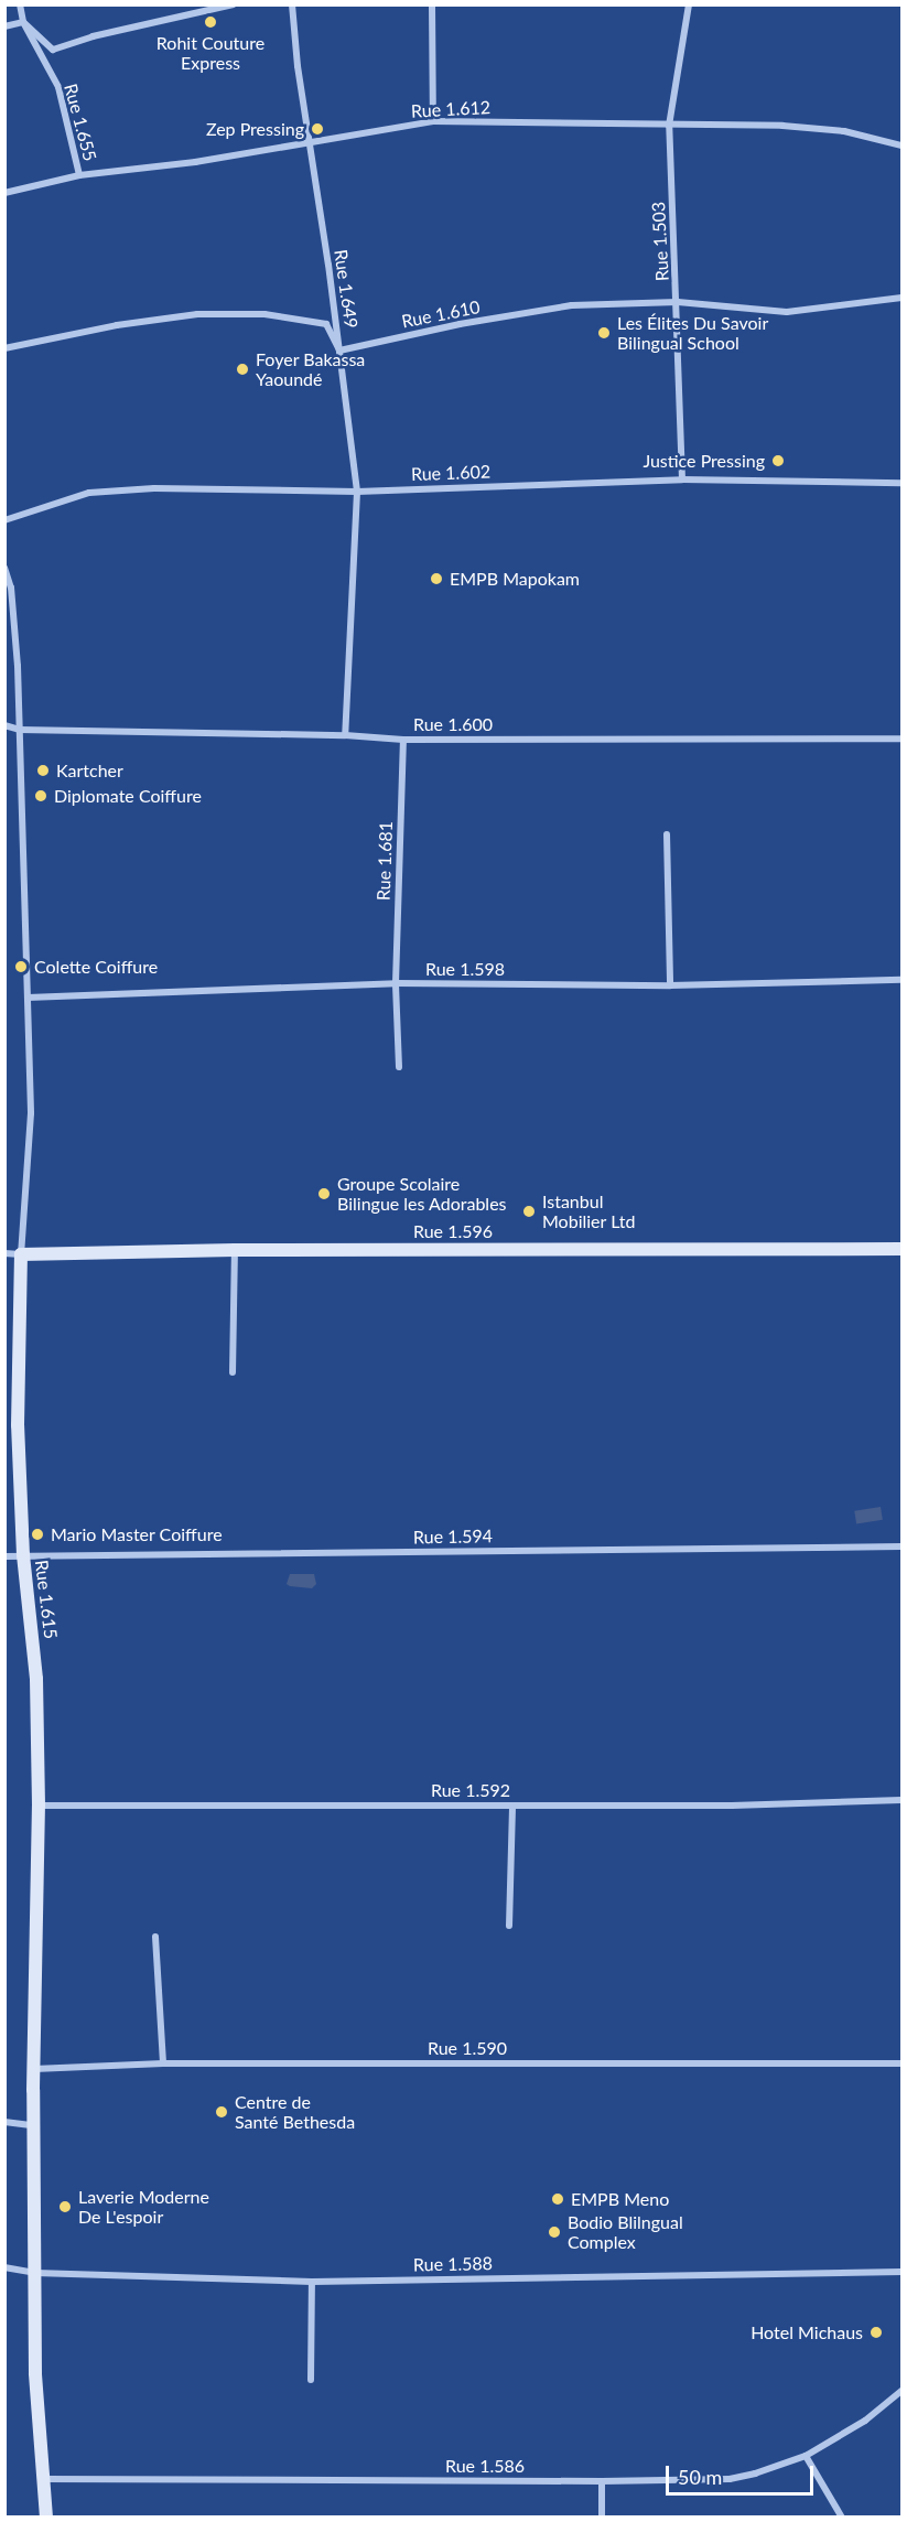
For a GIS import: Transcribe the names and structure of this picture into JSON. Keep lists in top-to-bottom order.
{
  "streets": {
    "street": [
      "Rue 1.612",
      "Rue 1.655",
      "Rue 1.503",
      "Rue 1.649",
      "Rue 1.610",
      "Rue 1.602",
      "Rue 1.600",
      "Rue 1.681",
      "Rue 1.598",
      "Rue 1.596",
      "Rue 1.594",
      "Rue 1.615",
      "Rue 1.592",
      "Rue 1.590",
      "Rue 1.588",
      "Rue 1.586"
    ]
  },
  "crossings": [
    ["Rue 1.612", "Rue 1.655"],
    ["Rue 1.612", "Rue 1.503"],
    ["Rue 1.612", "Rue 1.649"],
    ["Rue 1.503", "Rue 1.610"],
    ["Rue 1.503", "Rue 1.602"],
    ["Rue 1.649", "Rue 1.610"],
    ["Rue 1.649", "Rue 1.602"],
    ["Rue 1.649", "Rue 1.600"],
    ["Rue 1.600", "Rue 1.681"],
    ["Rue 1.600", "Rue 1.615"],
    ["Rue 1.681", "Rue 1.598"],
    ["Rue 1.598", "Rue 1.615"],
    ["Rue 1.596", "Rue 1.615"],
    ["Rue 1.594", "Rue 1.615"],
    ["Rue 1.615", "Rue 1.592"],
    ["Rue 1.615", "Rue 1.590"],
    ["Rue 1.615", "Rue 1.588"],
    ["Rue 1.615", "Rue 1.586"]
  ],
  "places": [
    "Rohit Couture Express",
    "Zep Pressing",
    "Les Élites Du Savoir Bilingual School",
    "Foyer Bakassa Yaoundé",
    "Justice Pressing",
    "EMPB Mapokam",
    "Kartcher",
    "Diplomate Coiffure",
    "Colette Coiffure",
    "Groupe Scolaire Bilingue les Adorables",
    "Istanbul Mobilier Ltd",
    "Mario Master Coiffure",
    "Centre de Santé Bethesda",
    "EMPB Meno",
    "Laverie Moderne De L'espoir",
    "Bodio Blilngual Complex",
    "Hotel Michaus"
  ],
  "scale_bar": "50 m"
}
